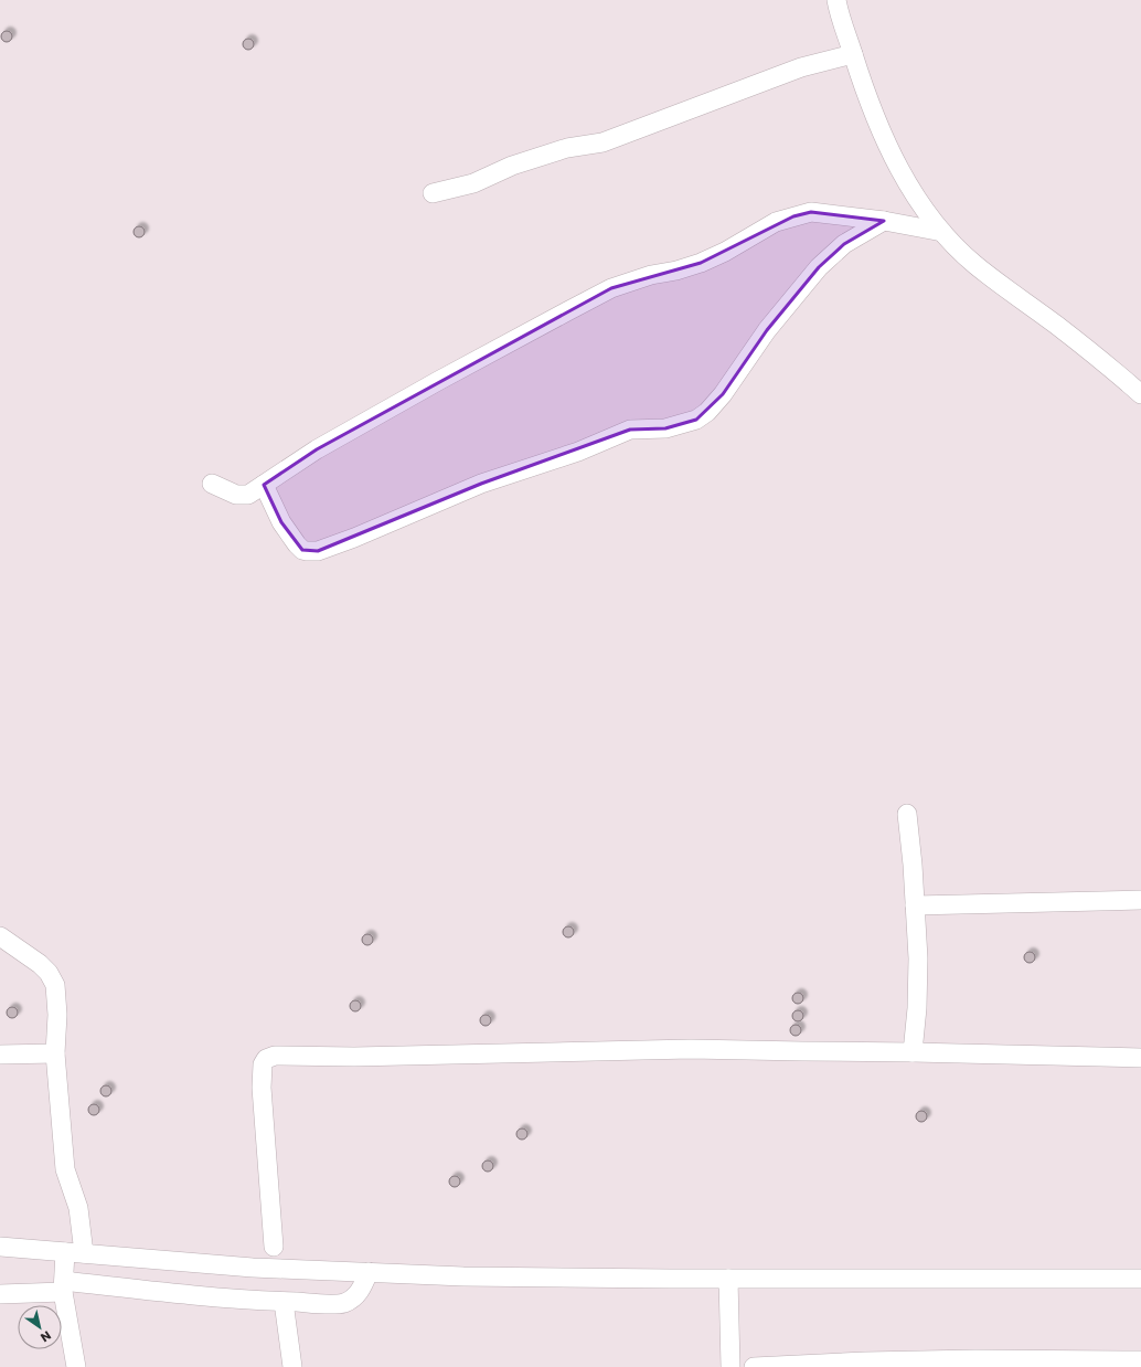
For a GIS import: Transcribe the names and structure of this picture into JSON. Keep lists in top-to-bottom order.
{
  "north": "bottom right"
}
